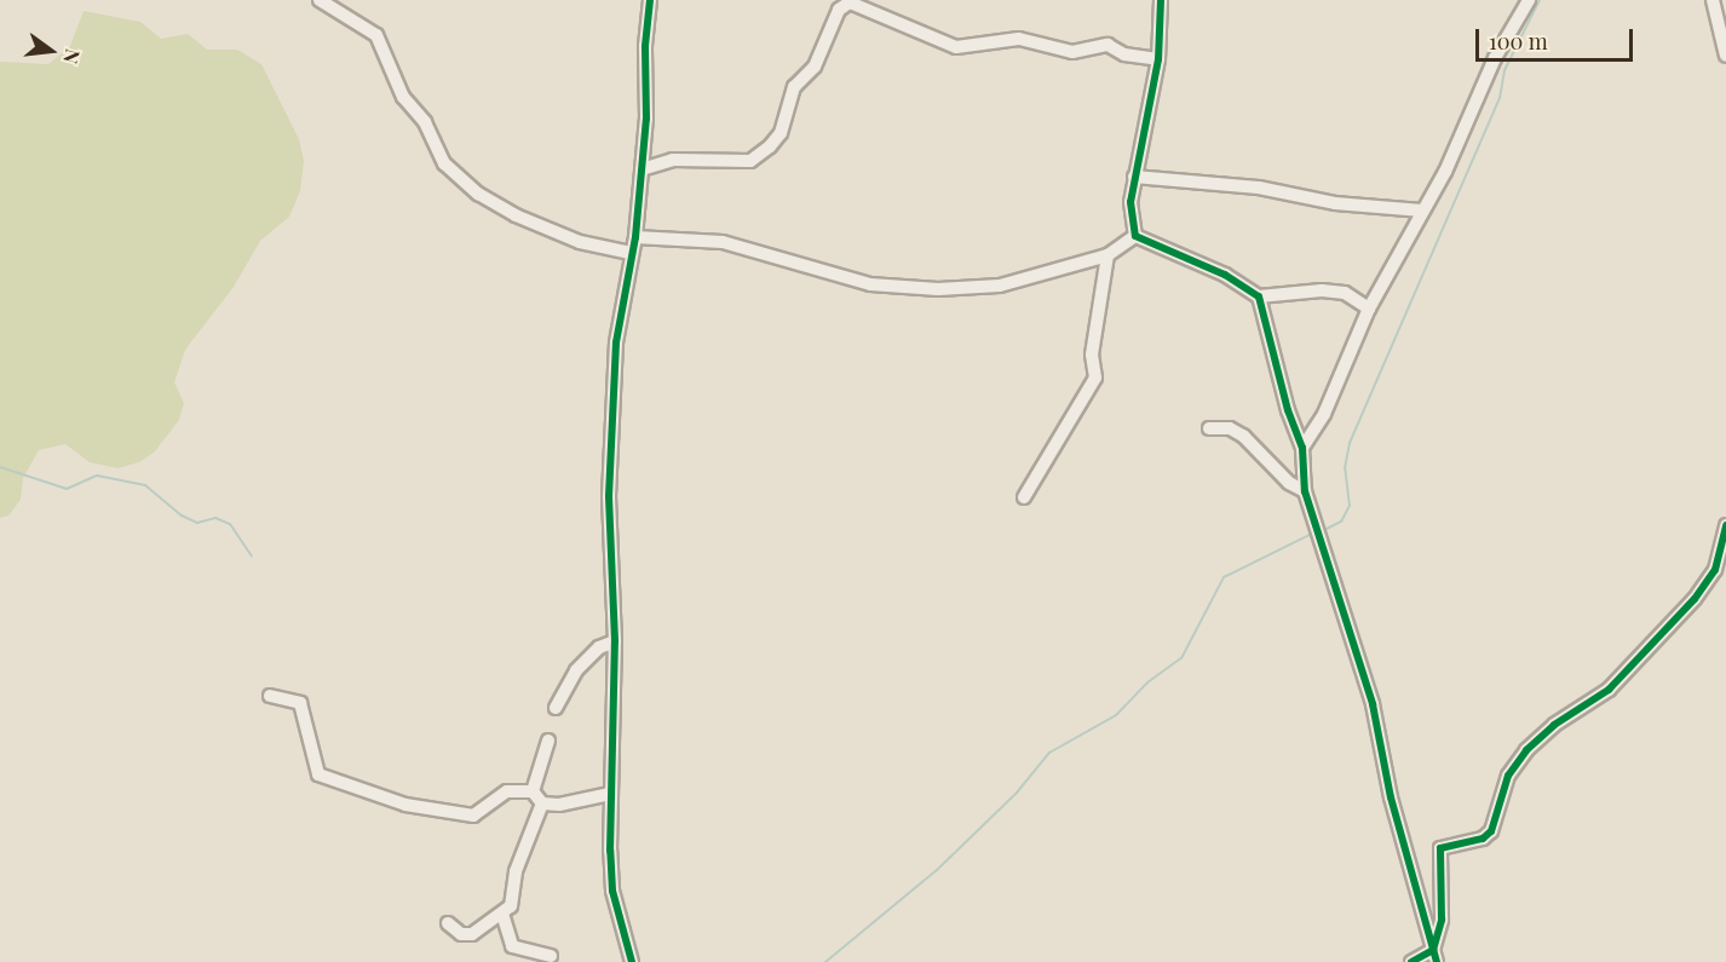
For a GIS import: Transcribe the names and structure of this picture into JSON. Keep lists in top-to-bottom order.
{
  "scale_bar": "100 m",
  "north": "right"
}
